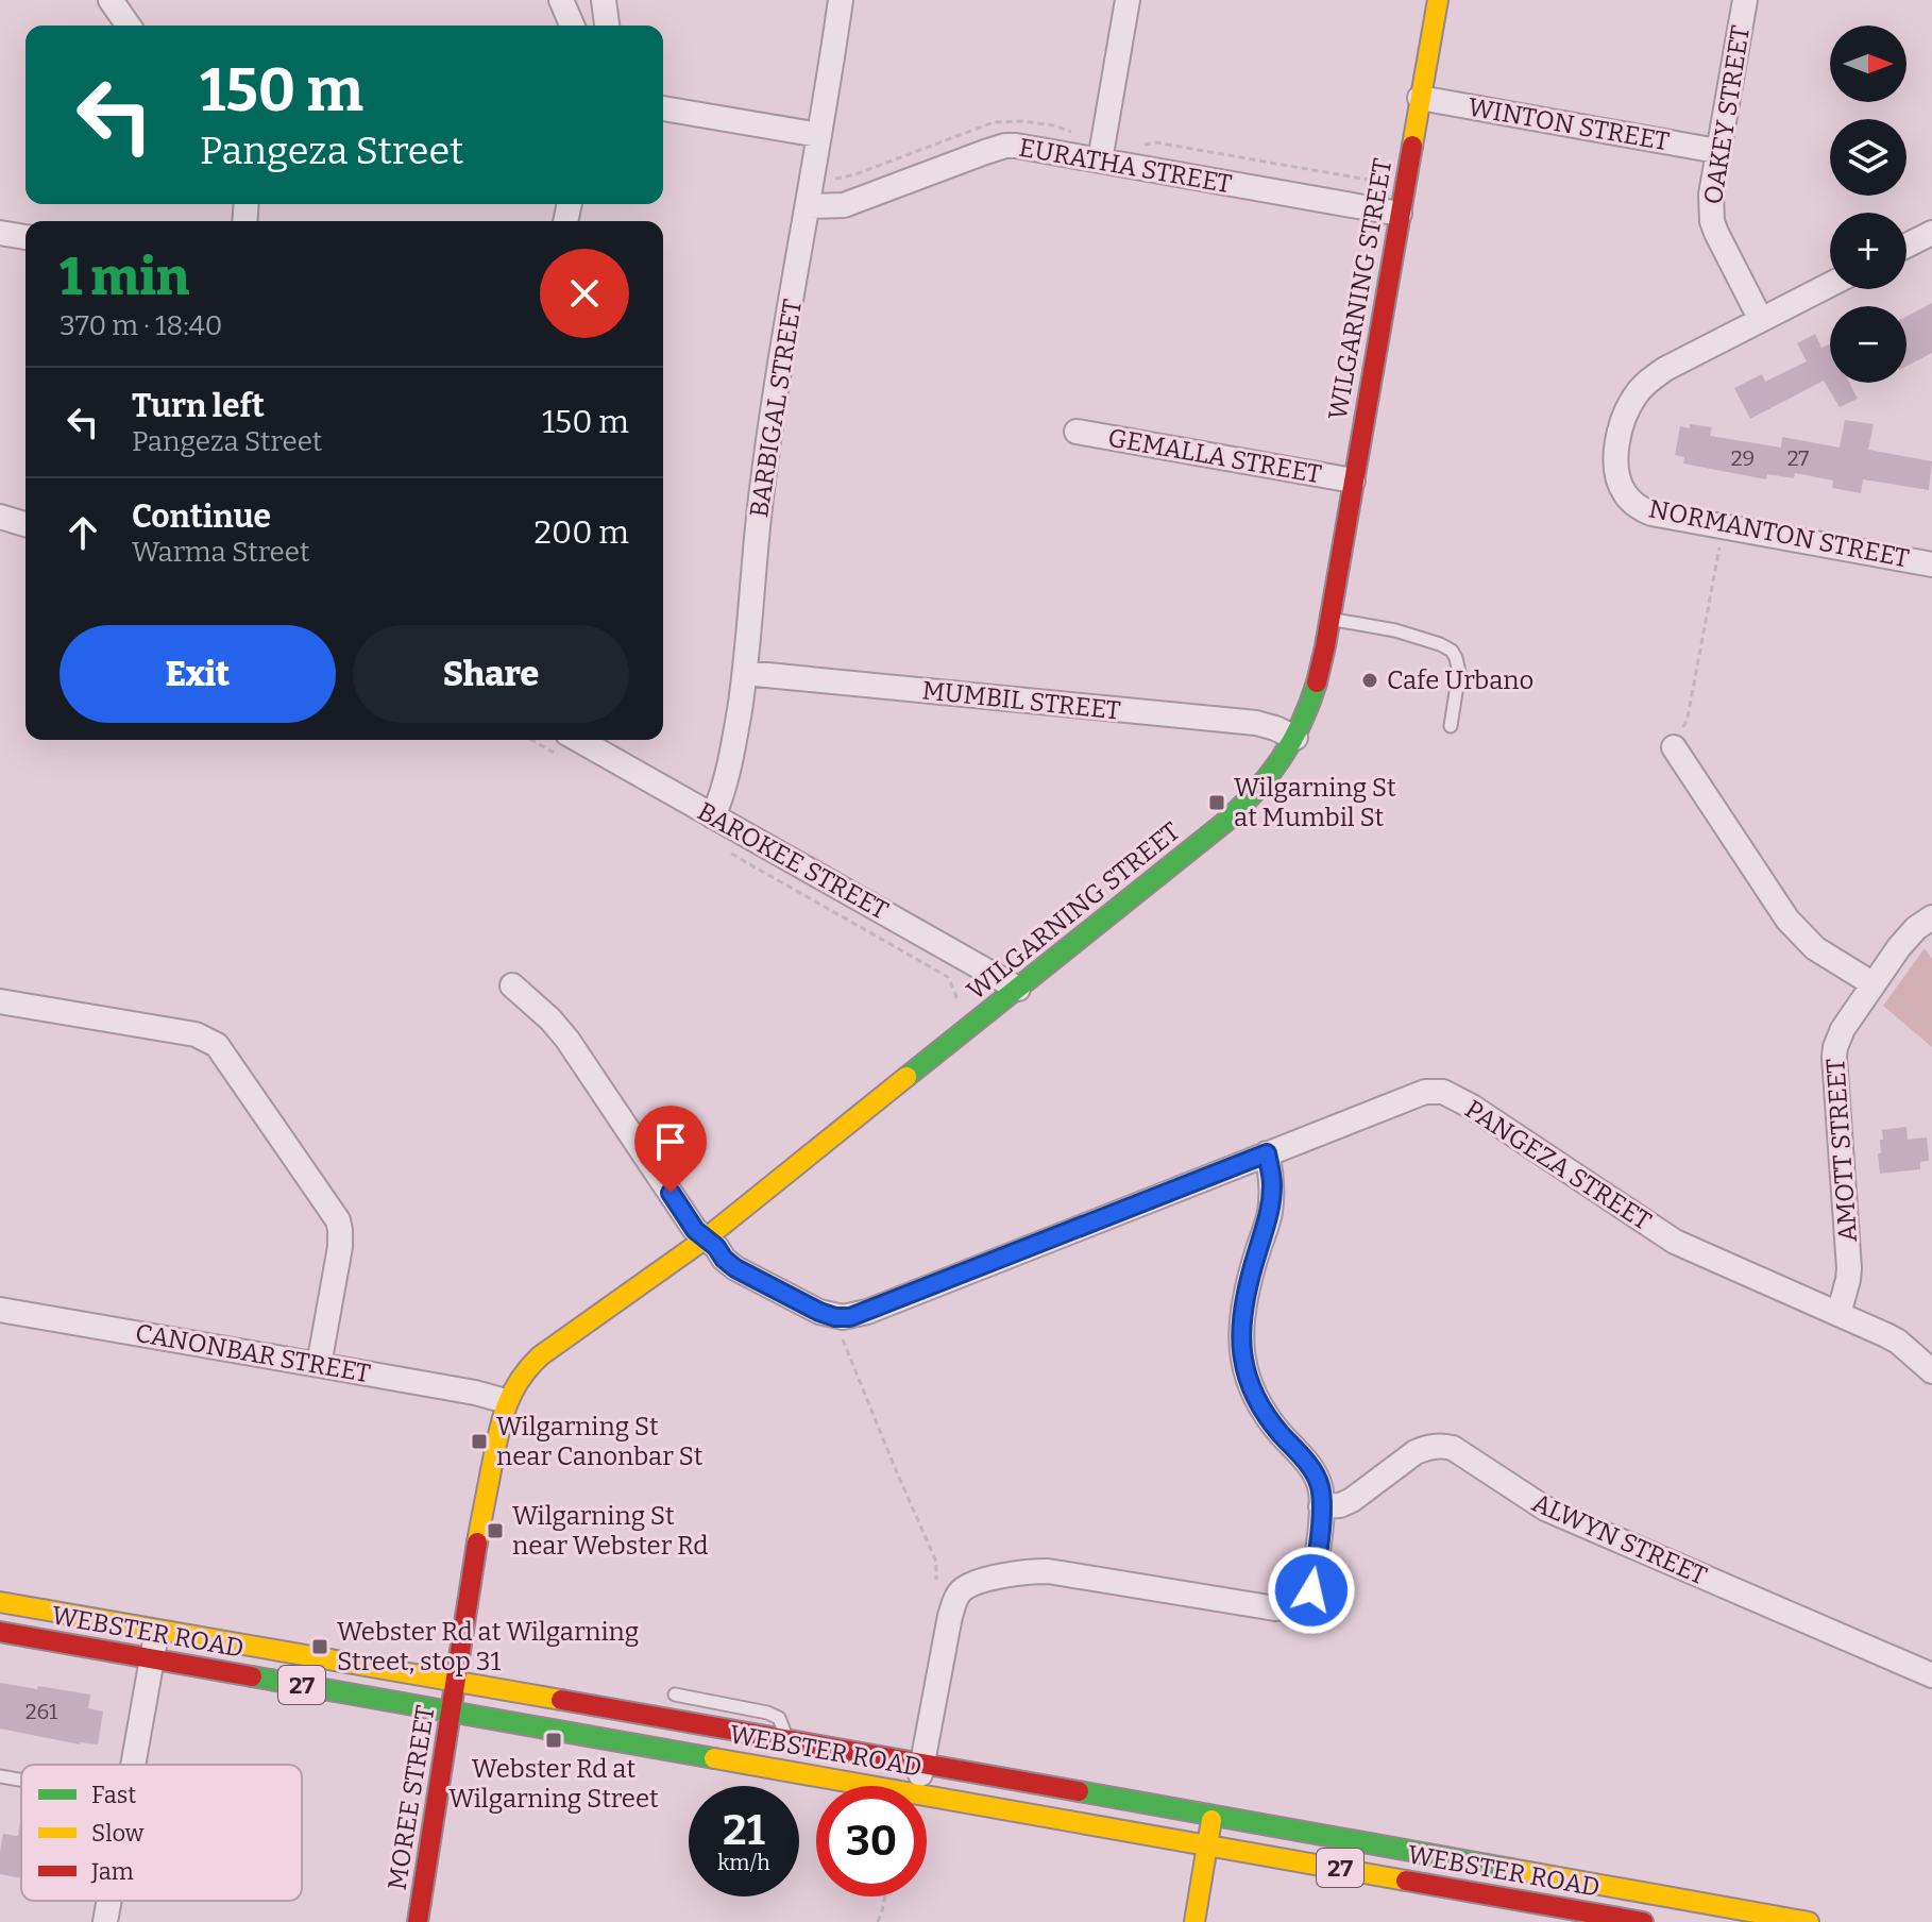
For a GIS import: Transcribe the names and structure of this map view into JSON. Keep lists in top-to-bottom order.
{
  "streets": {
    "main road": [
      "WILGARNING STREET",
      "WEBSTER ROAD",
      "27",
      "MOREE STREET"
    ],
    "street": [
      "OAKEY STREET",
      "WINTON STREET",
      "EURATHA STREET",
      "BARBIGAL STREET",
      "GEMALLA STREET",
      "NORMANTON STREET",
      "MUMBIL STREET",
      "BAROKEE STREET",
      "AMOTT STREET",
      "PANGEZA STREET",
      "CANONBAR STREET",
      "ALWYN STREET"
    ]
  },
  "crossings": [
    ["OAKEY STREET", "WINTON STREET"],
    ["OAKEY STREET", "NORMANTON STREET"],
    ["WINTON STREET", "WILGARNING STREET"],
    ["EURATHA STREET", "WILGARNING STREET"],
    ["EURATHA STREET", "BARBIGAL STREET"],
    ["WILGARNING STREET", "GEMALLA STREET"],
    ["WILGARNING STREET", "MUMBIL STREET"],
    ["WILGARNING STREET", "BAROKEE STREET"],
    ["WILGARNING STREET", "PANGEZA STREET"],
    ["WILGARNING STREET", "CANONBAR STREET"],
    ["WILGARNING STREET", "WEBSTER ROAD"],
    ["WILGARNING STREET", "MOREE STREET"],
    ["BARBIGAL STREET", "MUMBIL STREET"],
    ["BARBIGAL STREET", "BAROKEE STREET"],
    ["AMOTT STREET", "PANGEZA STREET"],
    ["WEBSTER ROAD", "MOREE STREET"]
  ],
  "places": {
    "other": ["Cafe Urbano"],
    "transit": [
      "Wilgarning St at Mumbil St",
      "Wilgarning St near Canonbar St",
      "Wilgarning St near Webster Rd",
      "Webster Rd at Wilgarning Street, stop 31",
      "Webster Rd at Wilgarning Street"
    ]
  },
  "house_numbers": ["29", "27", "261"],
  "legend": ["Fast", "Slow", "Jam"],
  "north": "right",
  "page": {
    "map_buttons": ["+", "−"],
    "turn": ["150 m", "Pangeza Street"],
    "heading": ["1 min", "370 m · 18:40"],
    "list": [
      {
        "name": "Turn left",
        "note": "Pangeza Street",
        "value": "150 m"
      },
      {
        "name": "Continue",
        "note": "Warma Street",
        "value": "200 m"
      }
    ],
    "buttons": ["Exit", "Share"],
    "speed": "21 km/h",
    "limit": "30"
  }
}
